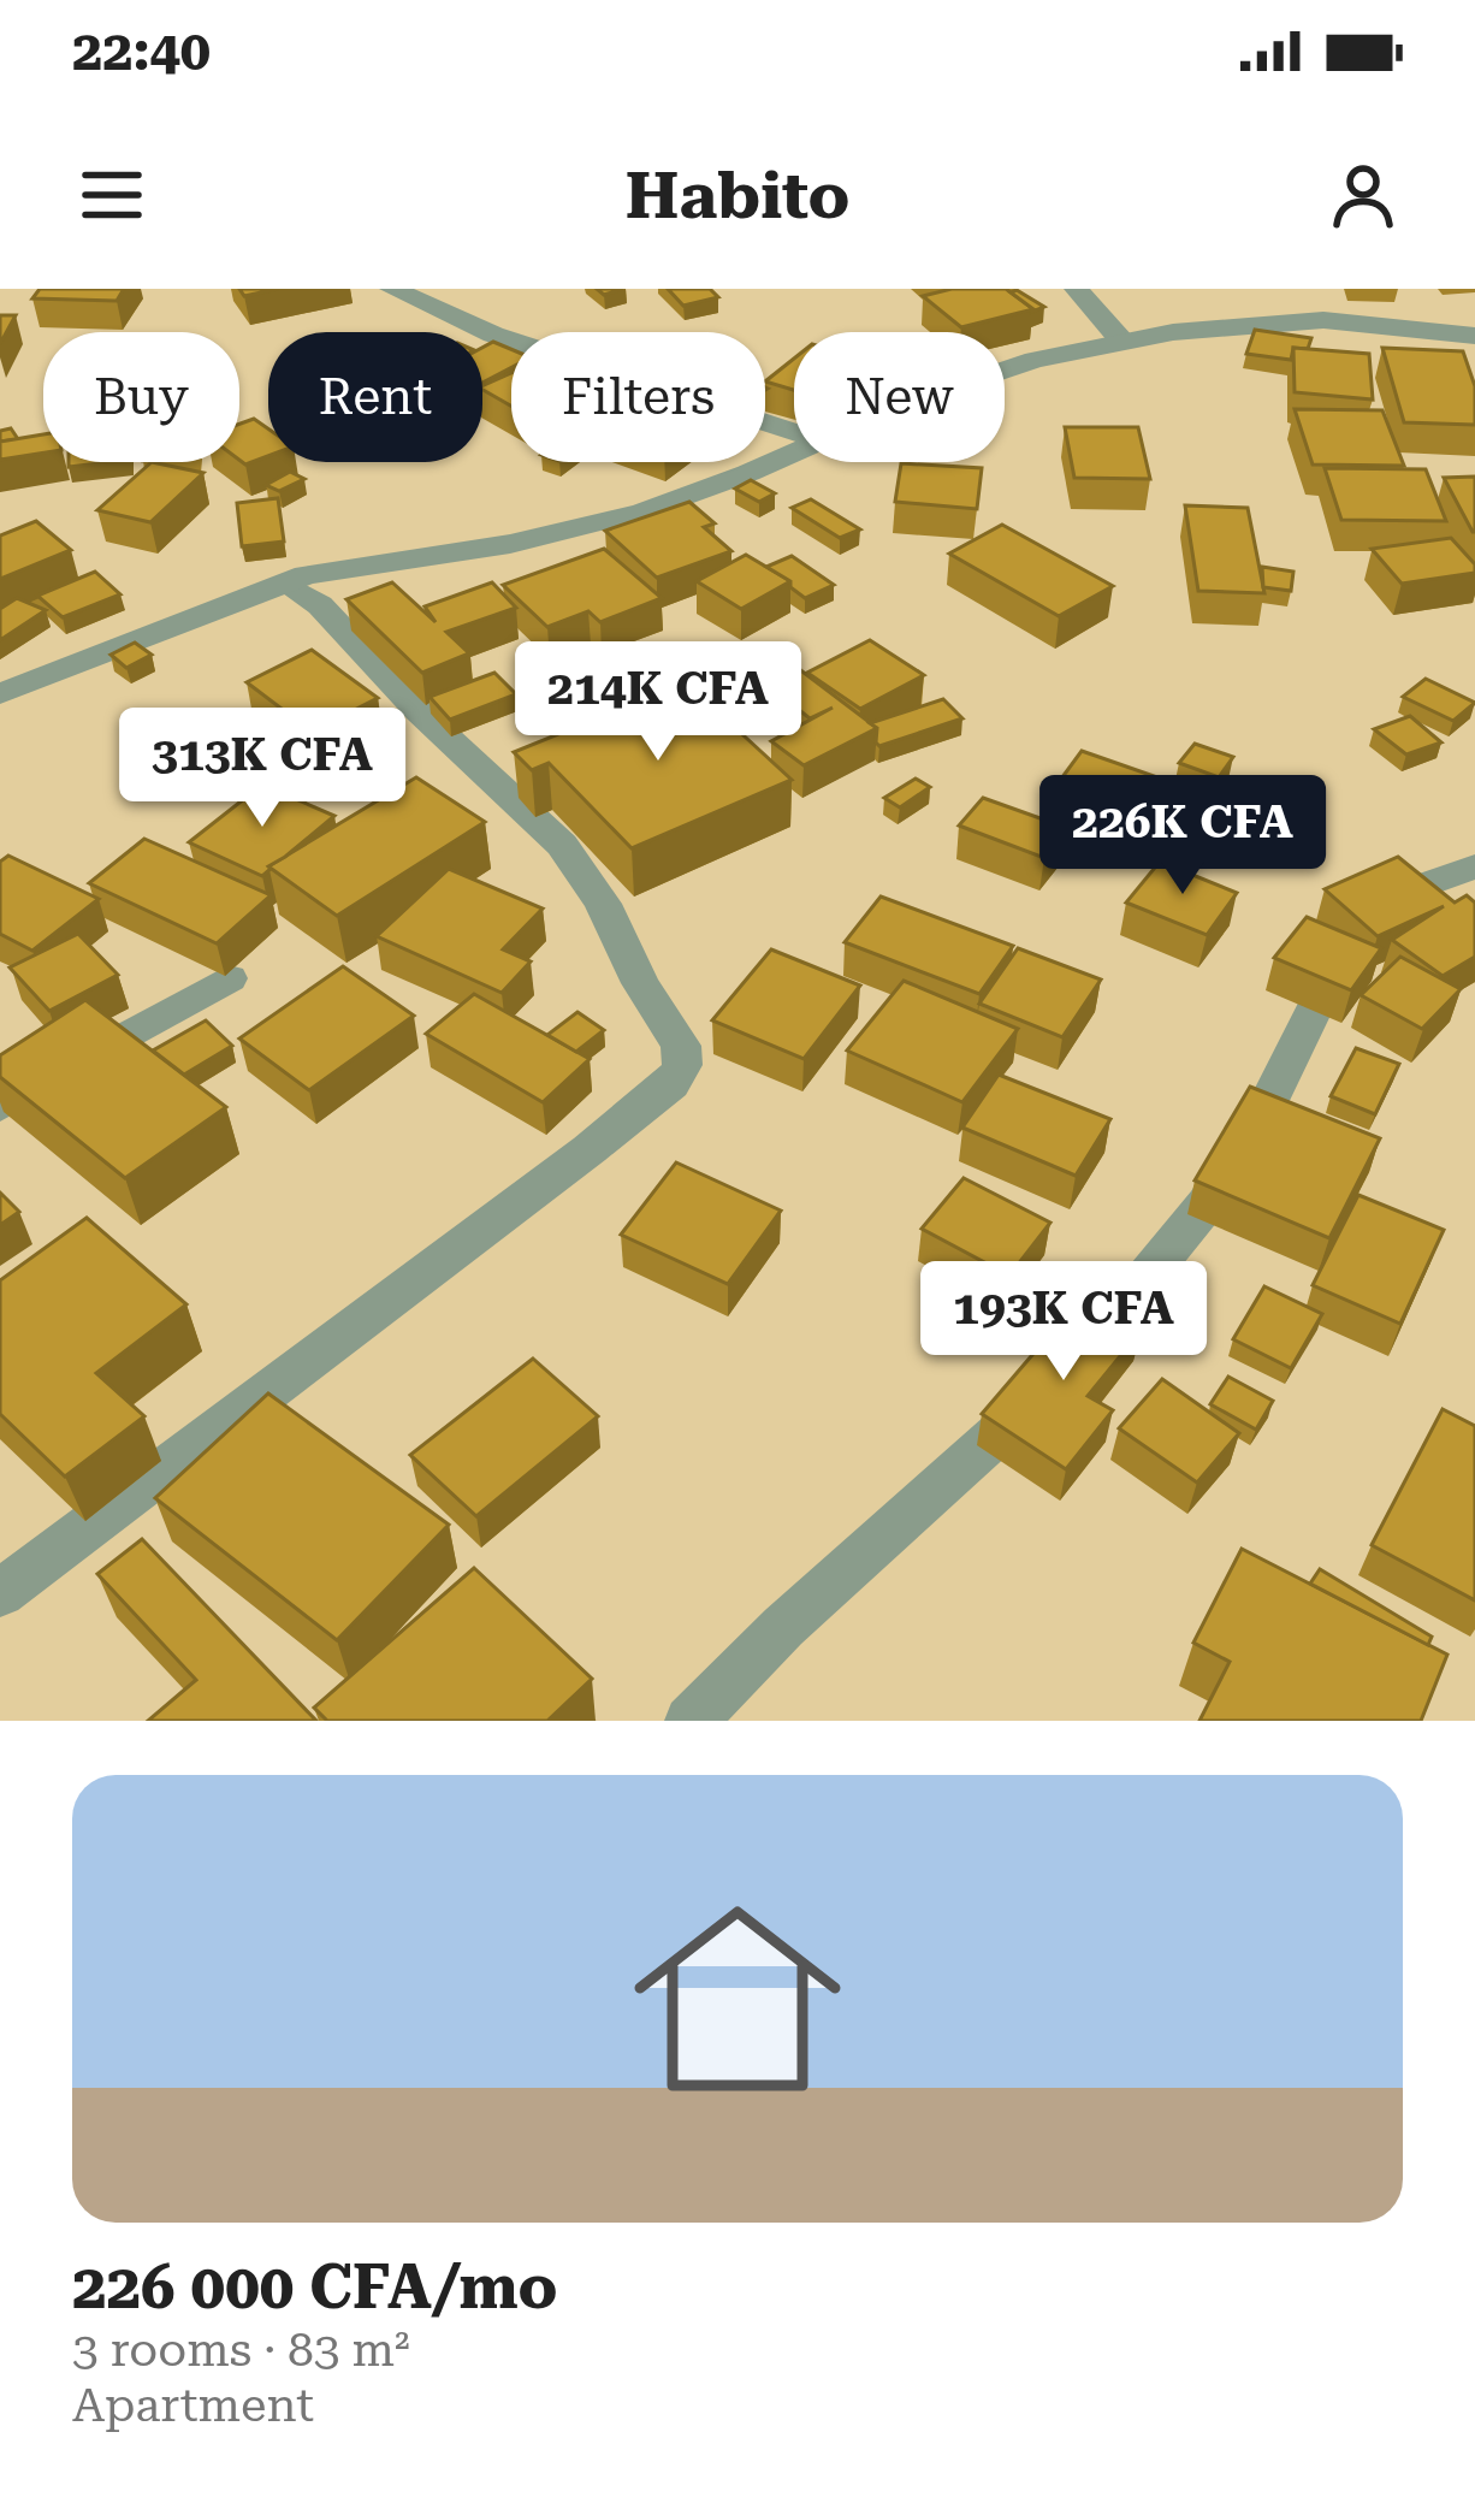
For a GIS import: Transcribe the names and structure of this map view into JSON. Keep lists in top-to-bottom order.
{
  "page": {
    "status": "22:40",
    "header": "Habito",
    "chip": [
      "Buy",
      "Rent",
      "Filters",
      "New"
    ],
    "price": [
      "214K CFA",
      "313K CFA",
      "226K CFA",
      "193K CFA"
    ],
    "list": [
      {
        "name": "226 000 CFA/mo",
        "note": "3 rooms · 83 m² · Apartment"
      }
    ]
  }
}
